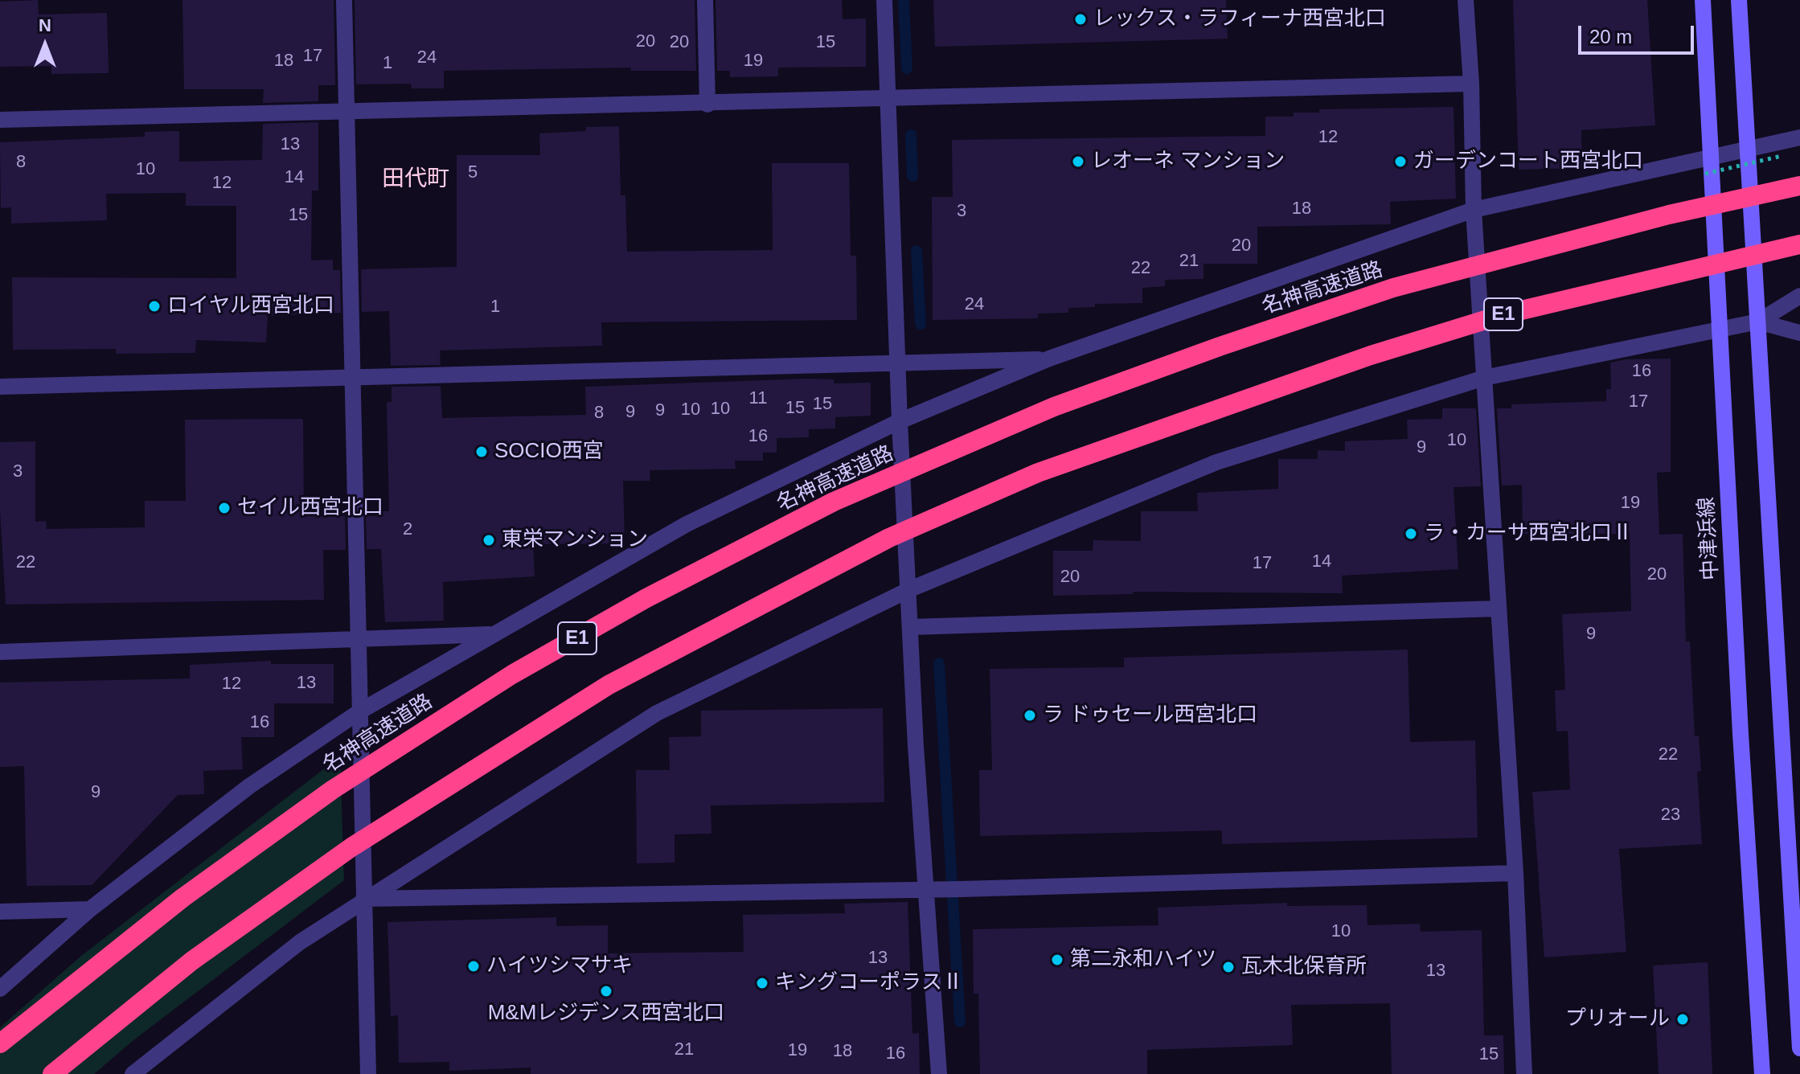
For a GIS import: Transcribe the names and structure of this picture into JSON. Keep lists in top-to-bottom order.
{
  "streets": {
    "highway": ["名神高速道路", "E1"],
    "street": ["中津浜線"]
  },
  "districts": ["田代町"],
  "places": [
    "レックス・ラフィーナ西宮北口",
    "レオーネ マンション",
    "ガーデンコート西宮北口",
    "ロイヤル西宮北口",
    "SOCIO西宮",
    "セイル西宮北口",
    "ラ・カーサ西宮北口Ⅱ",
    "東栄マンション",
    "ラ ドゥセール西宮北口",
    "第二永和ハイツ",
    "ハイツシマサキ",
    "瓦木北保育所",
    "キングコーポラスⅡ",
    "M&Mレジデンス西宮北口",
    "プリオール"
  ],
  "house_numbers": [
    "20",
    "20",
    "15",
    "17",
    "24",
    "18",
    "19",
    "1",
    "12",
    "13",
    "8",
    "10",
    "5",
    "14",
    "12",
    "18",
    "3",
    "15",
    "20",
    "21",
    "22",
    "24",
    "1",
    "16",
    "11",
    "17",
    "15",
    "15",
    "10",
    "10",
    "9",
    "9",
    "8",
    "16",
    "10",
    "9",
    "3",
    "19",
    "2",
    "14",
    "22",
    "17",
    "20",
    "20",
    "9",
    "13",
    "12",
    "16",
    "22",
    "9",
    "23",
    "10",
    "13",
    "13",
    "21",
    "19",
    "18",
    "16",
    "15"
  ],
  "scale_bar": "20 m",
  "north": "top"
}
